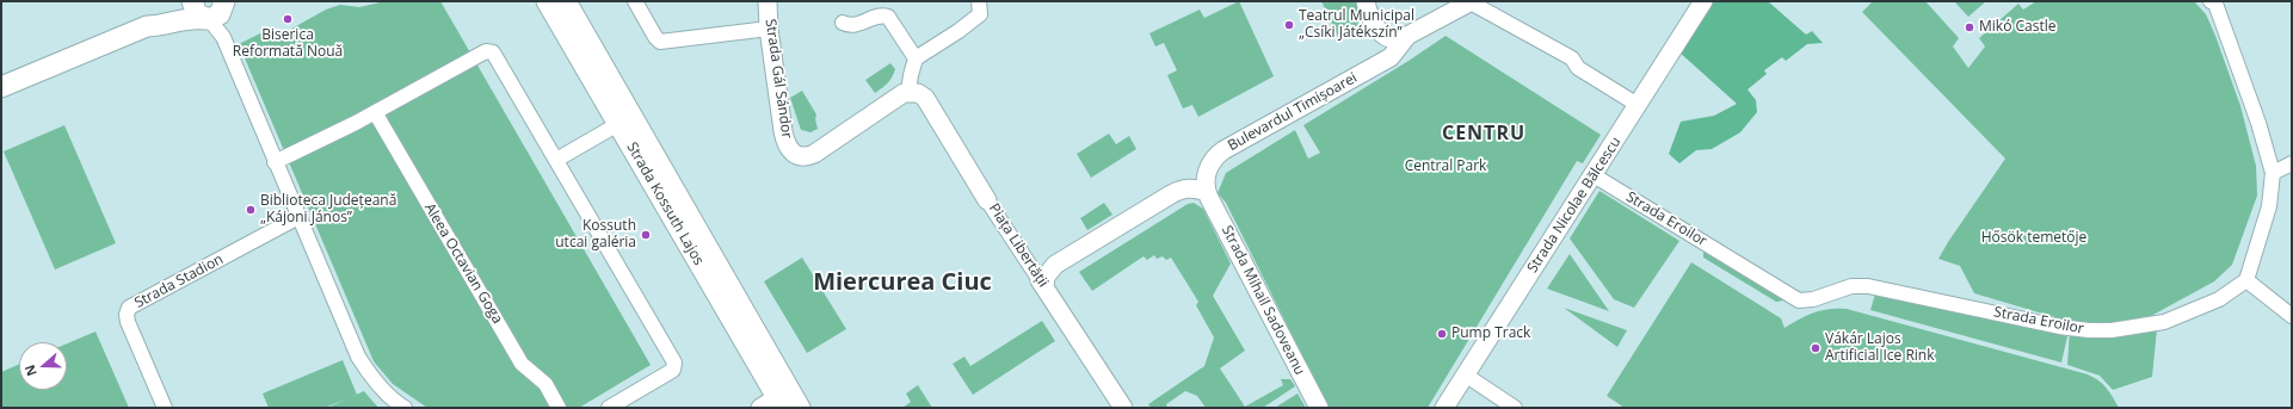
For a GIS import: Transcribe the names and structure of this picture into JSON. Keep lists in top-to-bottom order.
{
  "streets": {
    "main road": ["Strada Kossuth Lajos"],
    "street": [
      "Strada Gál Sándor",
      "Bulevardul Timișoarei",
      "Strada Nicolae Bălcescu",
      "Strada Eroilor",
      "Piața Libertății",
      "Aleea Octavian Goga",
      "Strada Stadion",
      "Strada Mihail Sadoveanu"
    ]
  },
  "crossings": [
    ["Strada Gál Sándor", "Piața Libertății"],
    ["Bulevardul Timișoarei", "Strada Mihail Sadoveanu"],
    ["Strada Nicolae Bălcescu", "Strada Eroilor"]
  ],
  "districts": ["CENTRU", "Miercurea Ciuc"],
  "parks": ["Central Park", "Hősök temetője"],
  "places": [
    "Biserica Reformată Nouă",
    "Teatrul Municipal „Csíki Játékszín”",
    "Mikó Castle",
    "Biblioteca Județeană „Kájoni János”",
    "Kossuth utcai galéria",
    "Pump Track",
    "Vákár Lajos Artificial Ice Rink"
  ],
  "north": "left"
}
